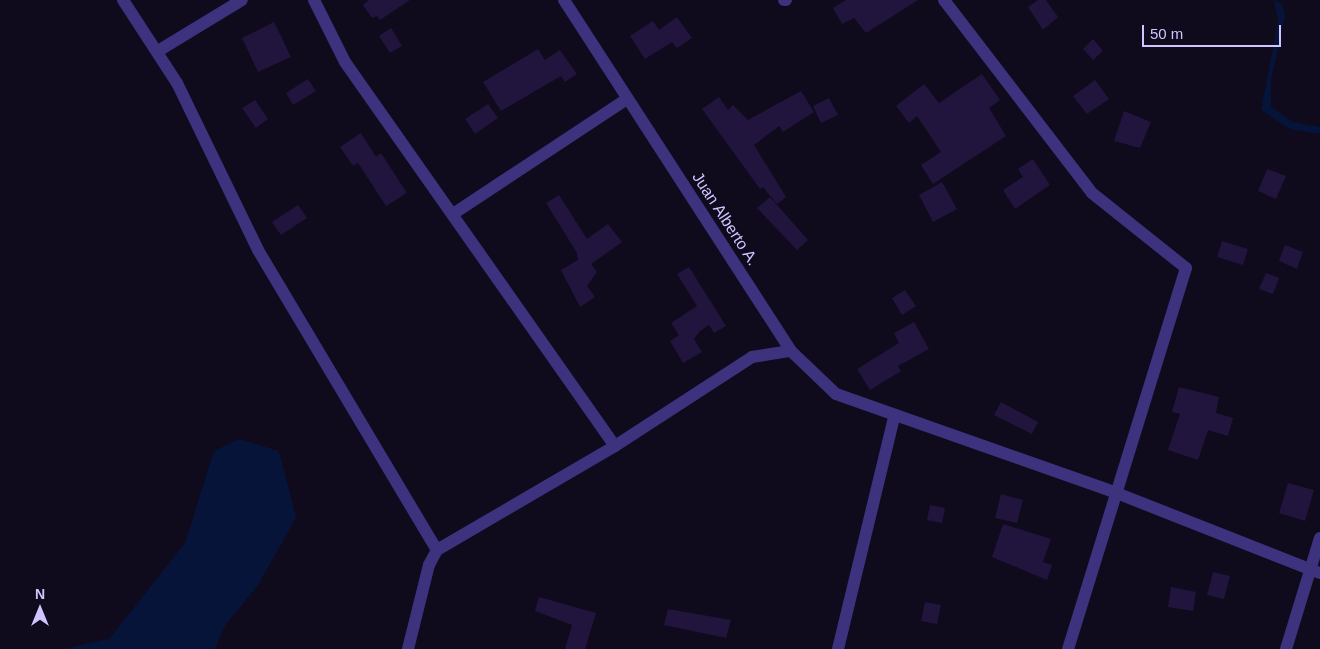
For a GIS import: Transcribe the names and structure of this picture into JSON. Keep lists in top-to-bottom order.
{
  "streets": {
    "street": ["Juan Alberto A."]
  },
  "scale_bar": "50 m",
  "north": "top"
}
